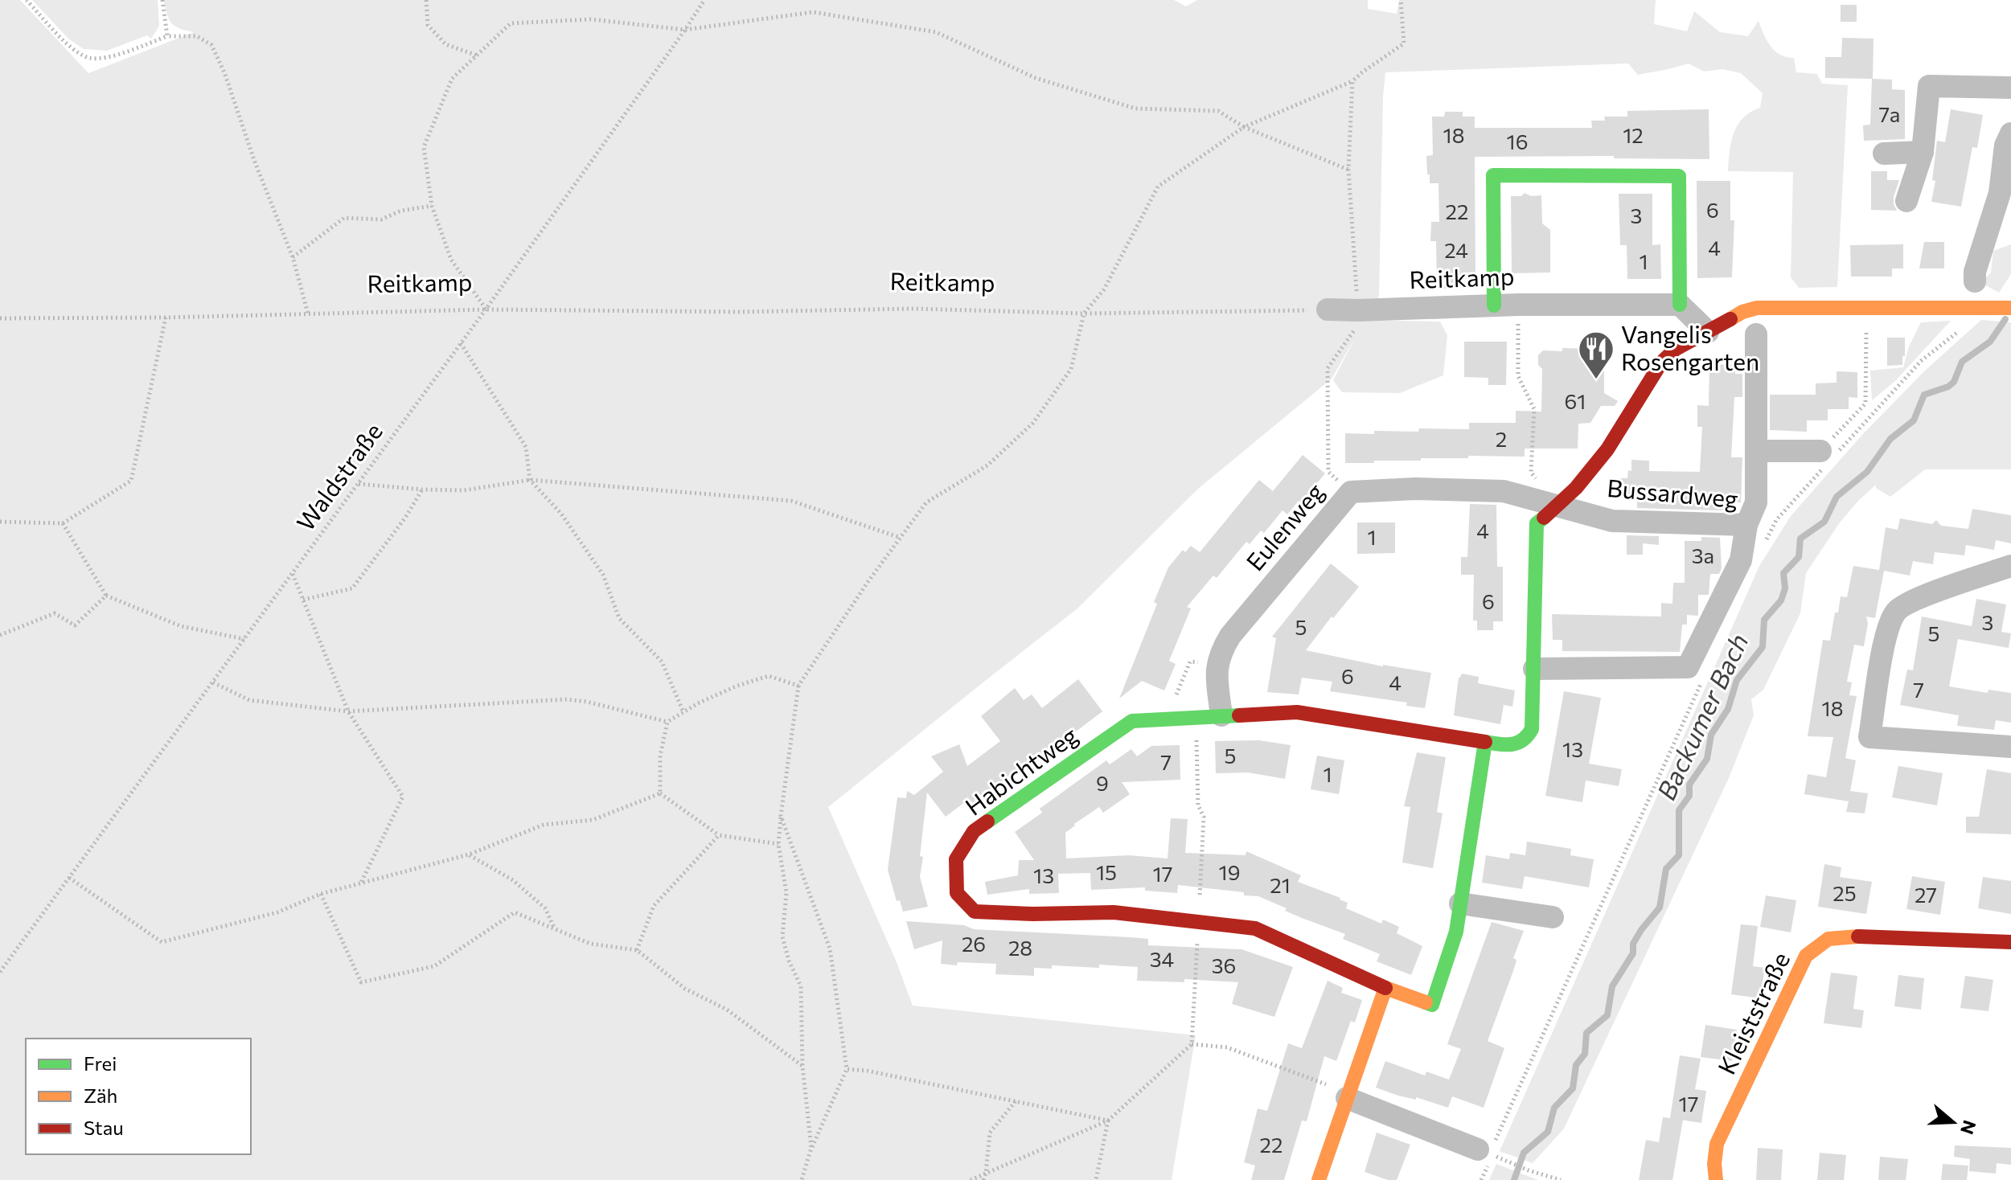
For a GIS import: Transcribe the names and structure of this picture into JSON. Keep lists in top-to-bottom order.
{
  "streets": {
    "street": [
      "Reitkamp",
      "Bussardweg",
      "Eulenweg",
      "Habichtweg",
      "Kleiststraße"
    ],
    "path": ["Waldstraße"]
  },
  "crossings": [
    ["Reitkamp", "Waldstraße"],
    ["Bussardweg", "Eulenweg"],
    ["Bussardweg", "Habichtweg"]
  ],
  "water": ["Backumer Bach"],
  "places": {
    "restaurant": ["Vangelis Rosengarten"]
  },
  "house_numbers": [
    "7a",
    "18",
    "12",
    "16",
    "6",
    "22",
    "3",
    "4",
    "24",
    "1",
    "61",
    "2",
    "4",
    "1",
    "3a",
    "6",
    "3",
    "5",
    "5",
    "6",
    "4",
    "7",
    "18",
    "13",
    "5",
    "7",
    "1",
    "9",
    "15",
    "19",
    "17",
    "13",
    "21",
    "25",
    "27",
    "26",
    "28",
    "34",
    "36",
    "17",
    "22"
  ],
  "legend": ["Frei", "Zäh", "Stau"],
  "north": "right"
}
